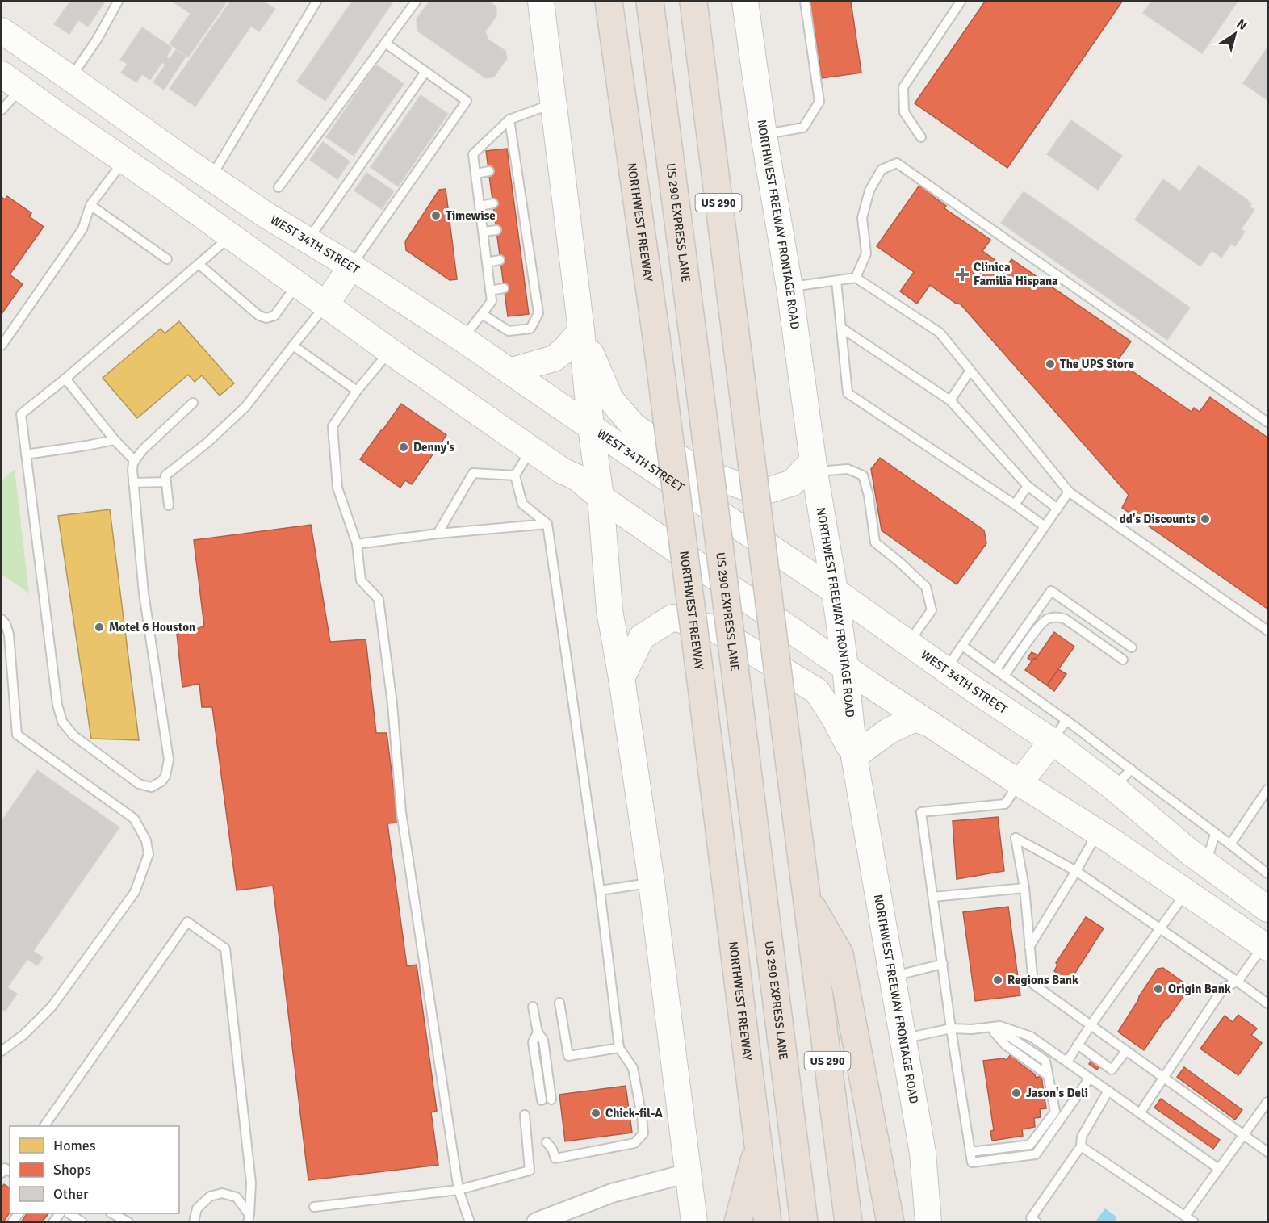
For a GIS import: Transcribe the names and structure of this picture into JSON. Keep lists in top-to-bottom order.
{
  "streets": {
    "highway": ["US 290", "NORTHWEST FREEWAY", "US 290 EXPRESS LANE"],
    "main road": ["NORTHWEST FREEWAY FRONTAGE ROAD", "WEST 34TH STREET"]
  },
  "crossings": [
    ["NORTHWEST FREEWAY FRONTAGE ROAD", "WEST 34TH STREET"]
  ],
  "places": {
    "other": [
      "Timewise",
      "The UPS Store",
      "Denny's",
      "dd's Discounts",
      "Motel 6 Houston",
      "Regions Bank",
      "Origin Bank",
      "Jason's Deli",
      "Chick-fil-A"
    ],
    "health": ["Clinica Familia Hispana"]
  },
  "legend": ["Homes", "Shops", "Other"],
  "north": "top right"
}
